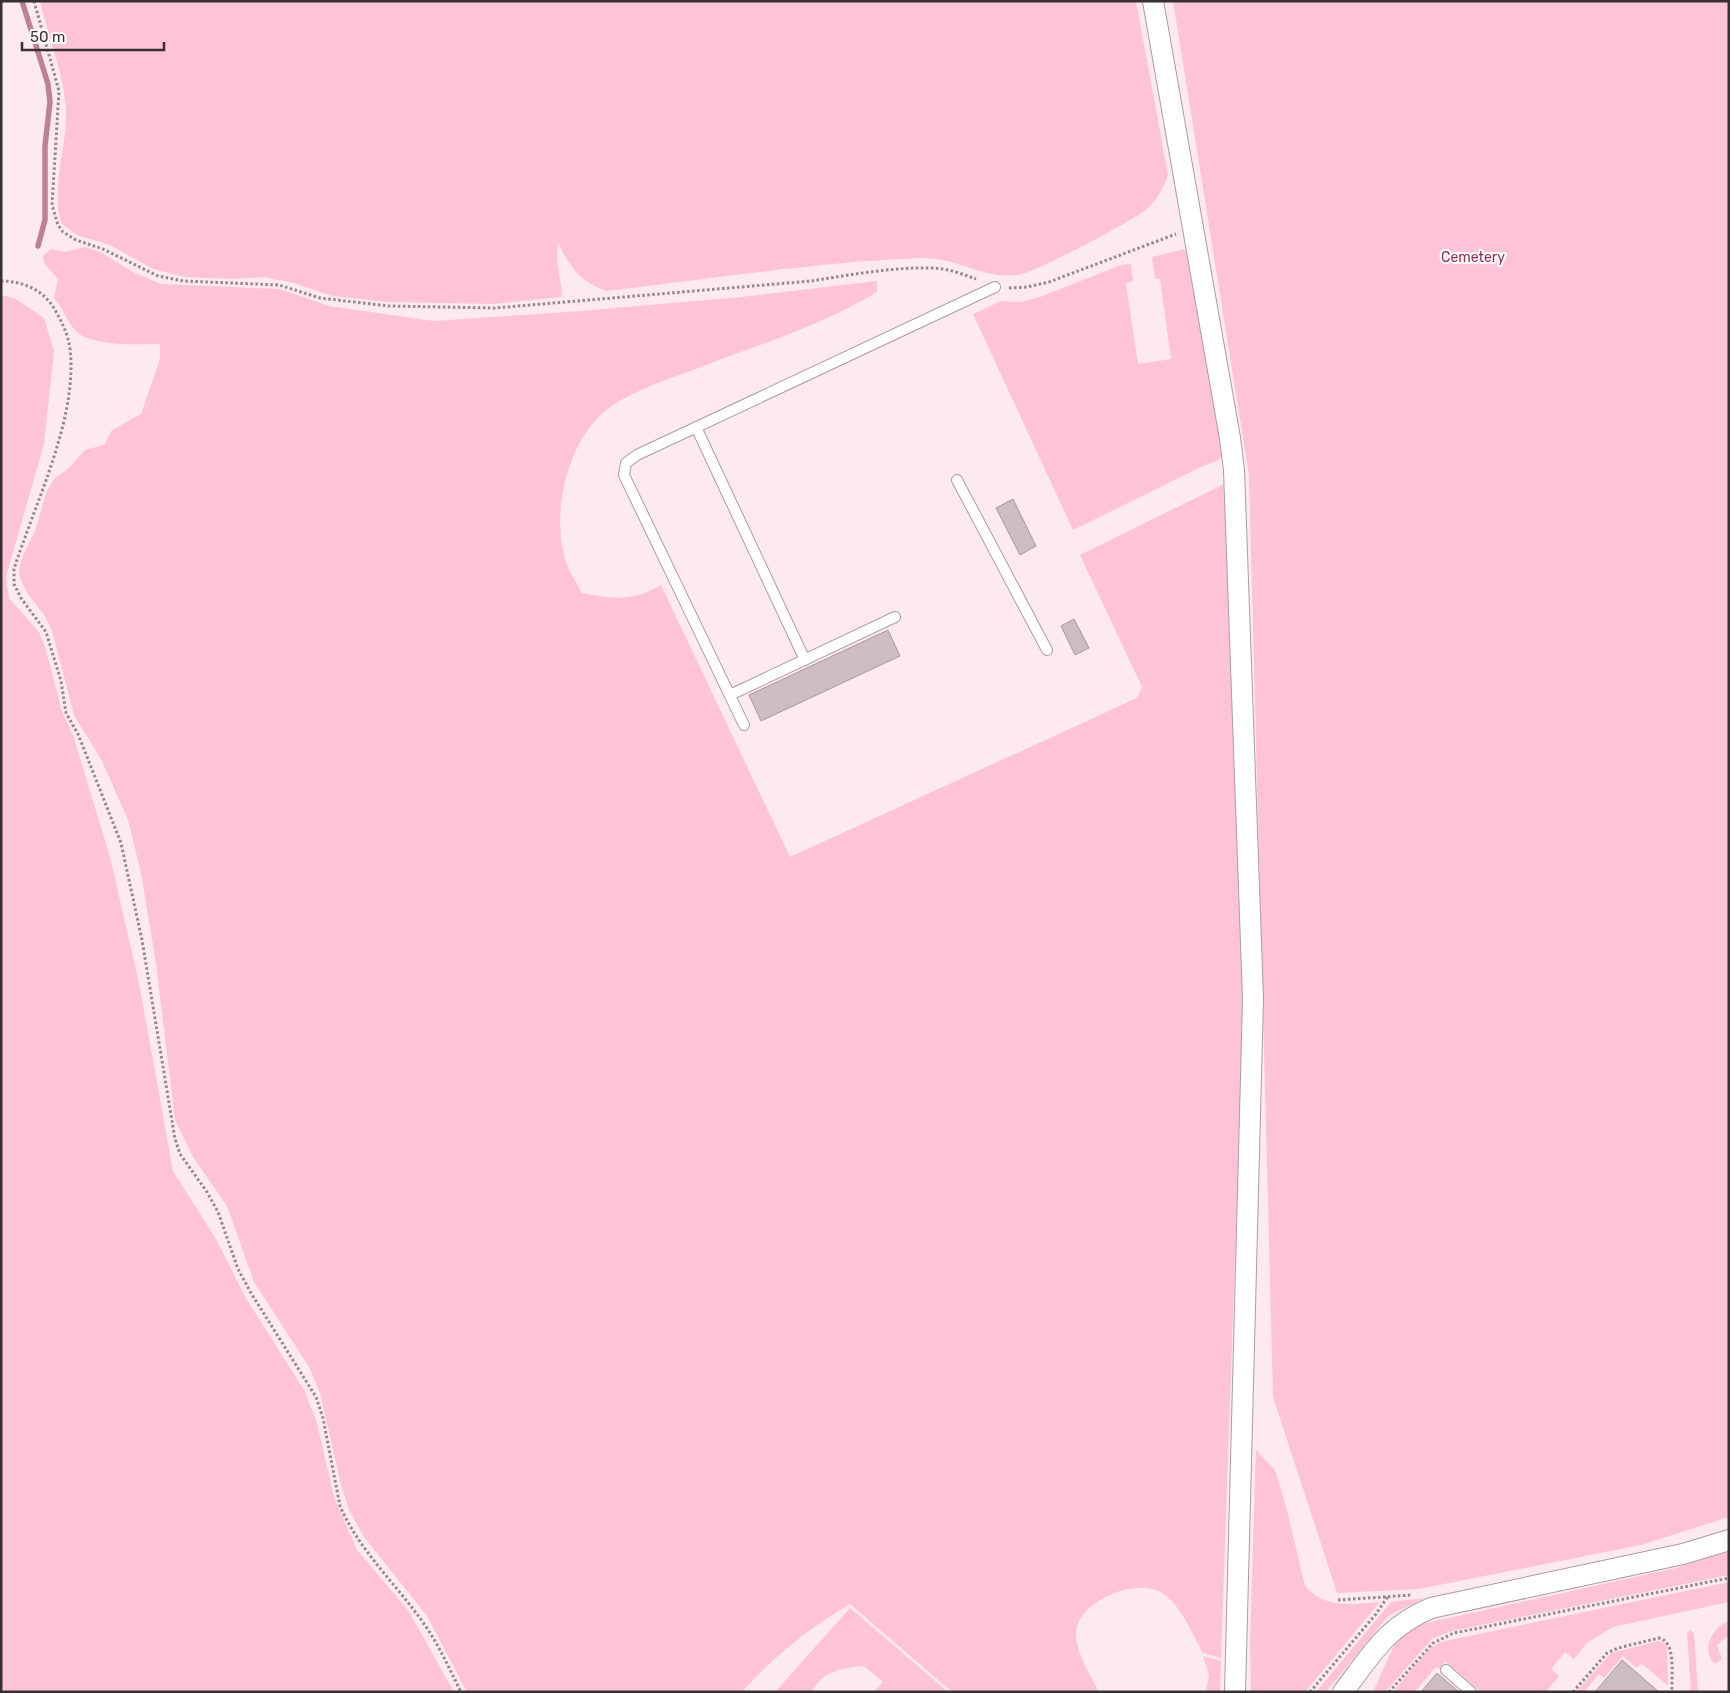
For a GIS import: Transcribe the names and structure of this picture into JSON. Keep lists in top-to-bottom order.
{
  "parks": ["Cemetery"],
  "scale_bar": "50 m"
}
